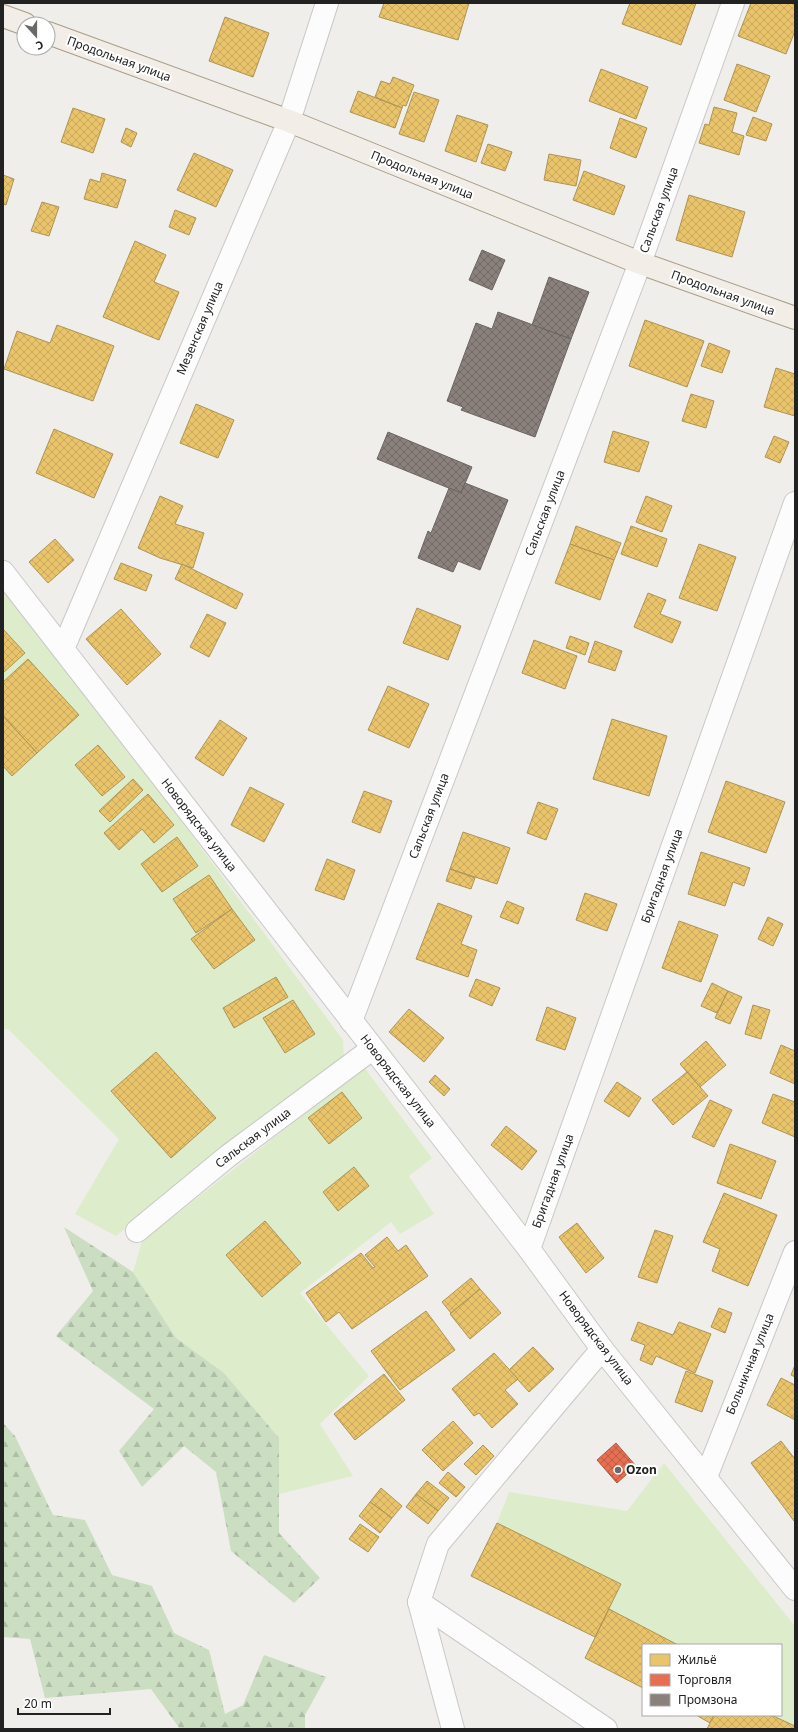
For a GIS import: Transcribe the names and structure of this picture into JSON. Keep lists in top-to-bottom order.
{
  "streets": {
    "main road": ["Продольная улица"],
    "street": [
      "Сальская улица",
      "Мезенская улица",
      "Новорядская улица",
      "Бригадная улица",
      "Больничная улица"
    ]
  },
  "crossings": [
    ["Продольная улица", "Сальская улица"],
    ["Продольная улица", "Мезенская улица"],
    ["Сальская улица", "Новорядская улица"],
    ["Мезенская улица", "Новорядская улица"],
    ["Новорядская улица", "Бригадная улица"],
    ["Новорядская улица", "Больничная улица"]
  ],
  "places": ["Ozon"],
  "legend": ["Жильё", "Торговля", "Промзона"],
  "scale_bar": "20 m",
  "north": "bottom"
}
